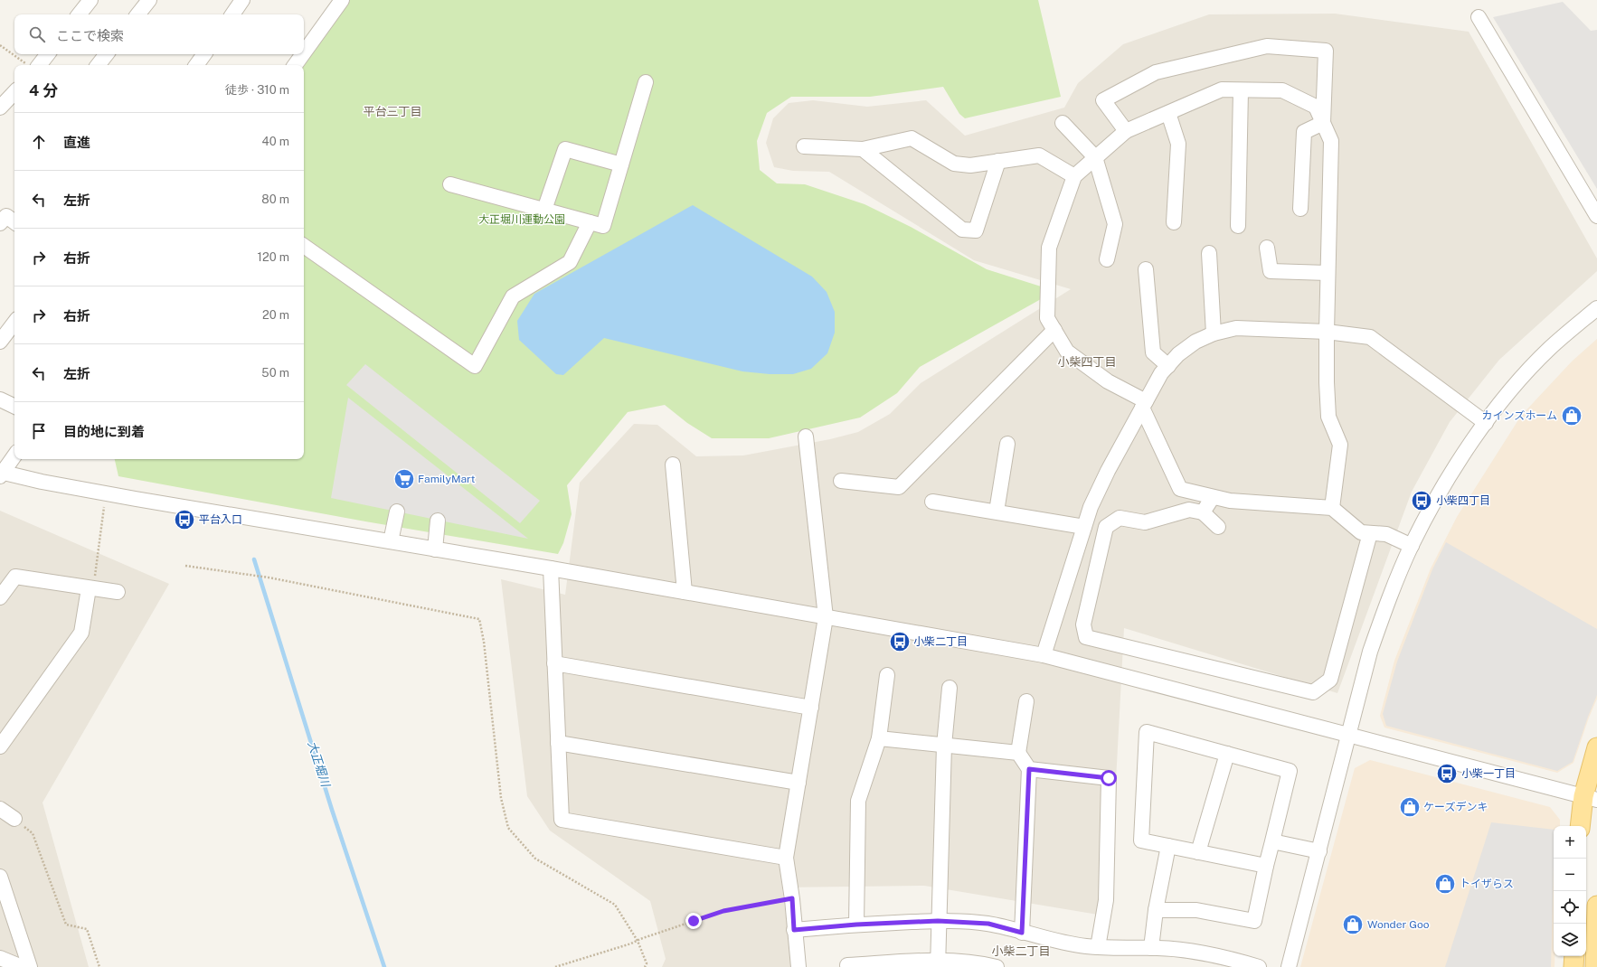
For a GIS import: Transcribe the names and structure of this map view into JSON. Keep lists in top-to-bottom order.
{
  "districts": ["平台三丁目", "小柴四丁目", "小柴二丁目"],
  "water": ["大正堀川"],
  "parks": ["大正堀川運動公園"],
  "places": {
    "shop": [
      "カインズホーム",
      "ケーズデンキ",
      "トイザらス",
      "Wonder Goo"
    ],
    "supermarket": ["FamilyMart"],
    "bus stop": [
      "小柴四丁目",
      "平台入口",
      "小柴二丁目",
      "小柴一丁目"
    ]
  },
  "page": {
    "search": "ここで検索",
    "heading": ["4 分", "徒歩 · 310 m"],
    "list": [
      ["直進", "40 m"],
      ["左折", "80 m"],
      ["右折", "120 m"],
      ["右折", "20 m"],
      ["左折", "50 m"],
      "目的地に到着"
    ],
    "map_buttons": ["+", "−"]
  }
}
